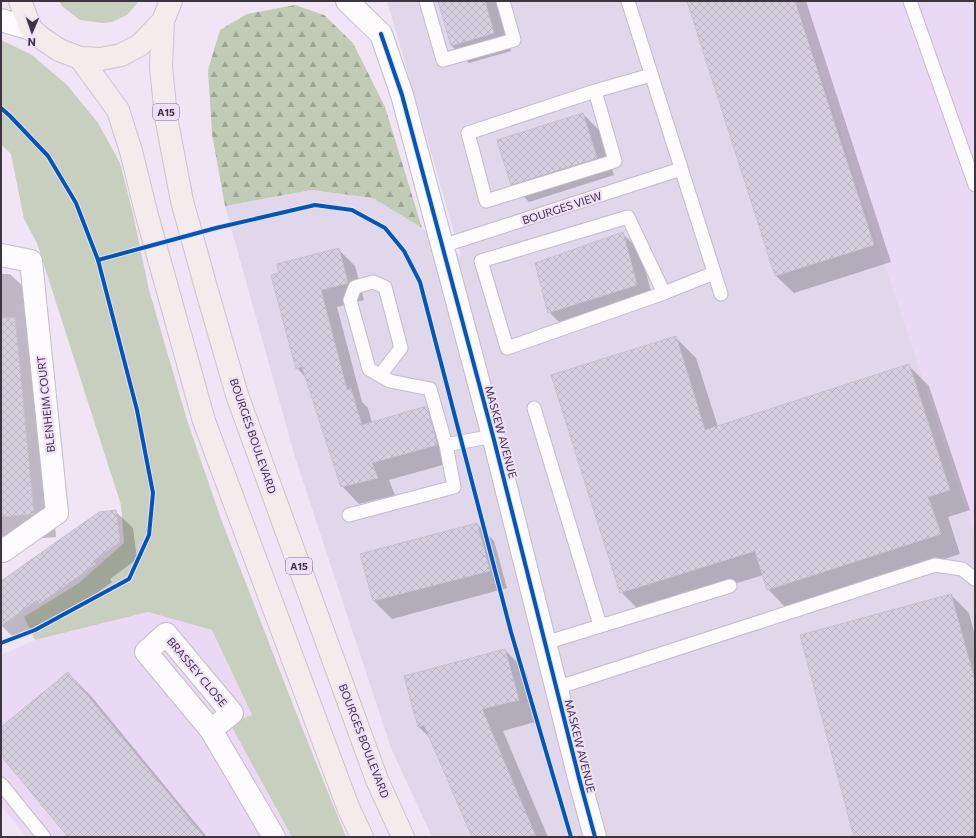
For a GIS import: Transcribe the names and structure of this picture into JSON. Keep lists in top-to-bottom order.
{
  "streets": {
    "main road": ["A15", "BOURGES BOULEVARD"],
    "street": ["BLENHEIM COURT", "MASKEW AVENUE"],
    "lane": ["BOURGES VIEW"]
  },
  "crossings": [
    ["BOURGES VIEW", "MASKEW AVENUE"]
  ],
  "north": "bottom"
}
